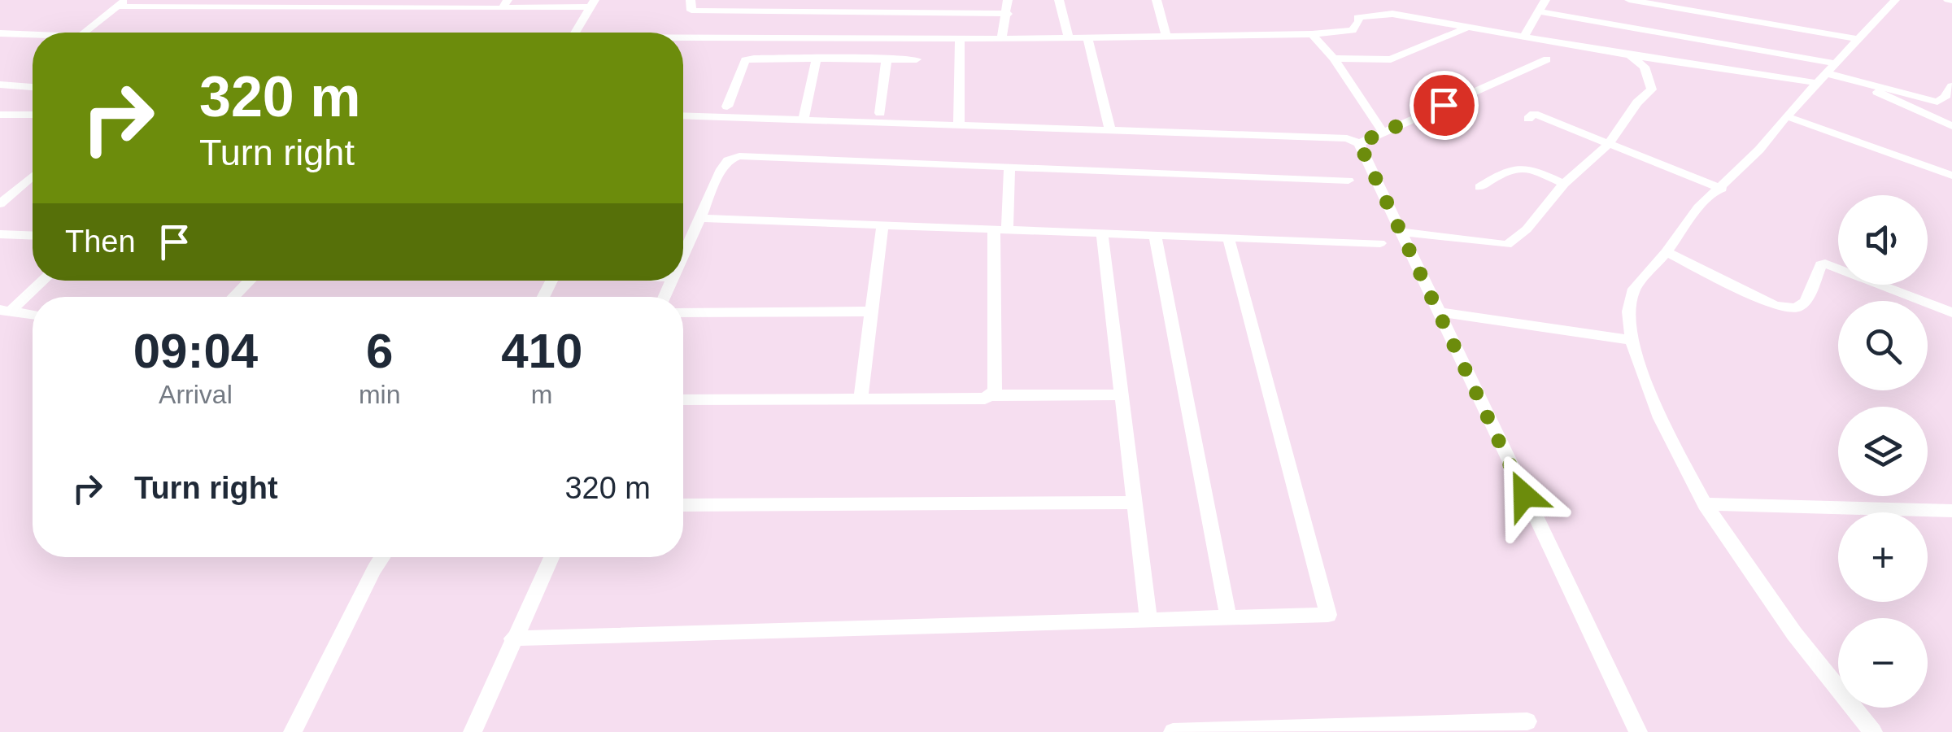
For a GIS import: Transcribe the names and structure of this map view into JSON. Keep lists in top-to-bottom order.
{
  "page": {
    "turn": ["320 m", "Turn right"],
    "map_buttons": ["+", "−"],
    "then": "Then",
    "eta": [
      "09:04",
      "Arrival",
      "6",
      "min",
      "410",
      "m"
    ],
    "list": [
      {
        "name": "Turn right",
        "value": "320 m"
      }
    ]
  }
}
